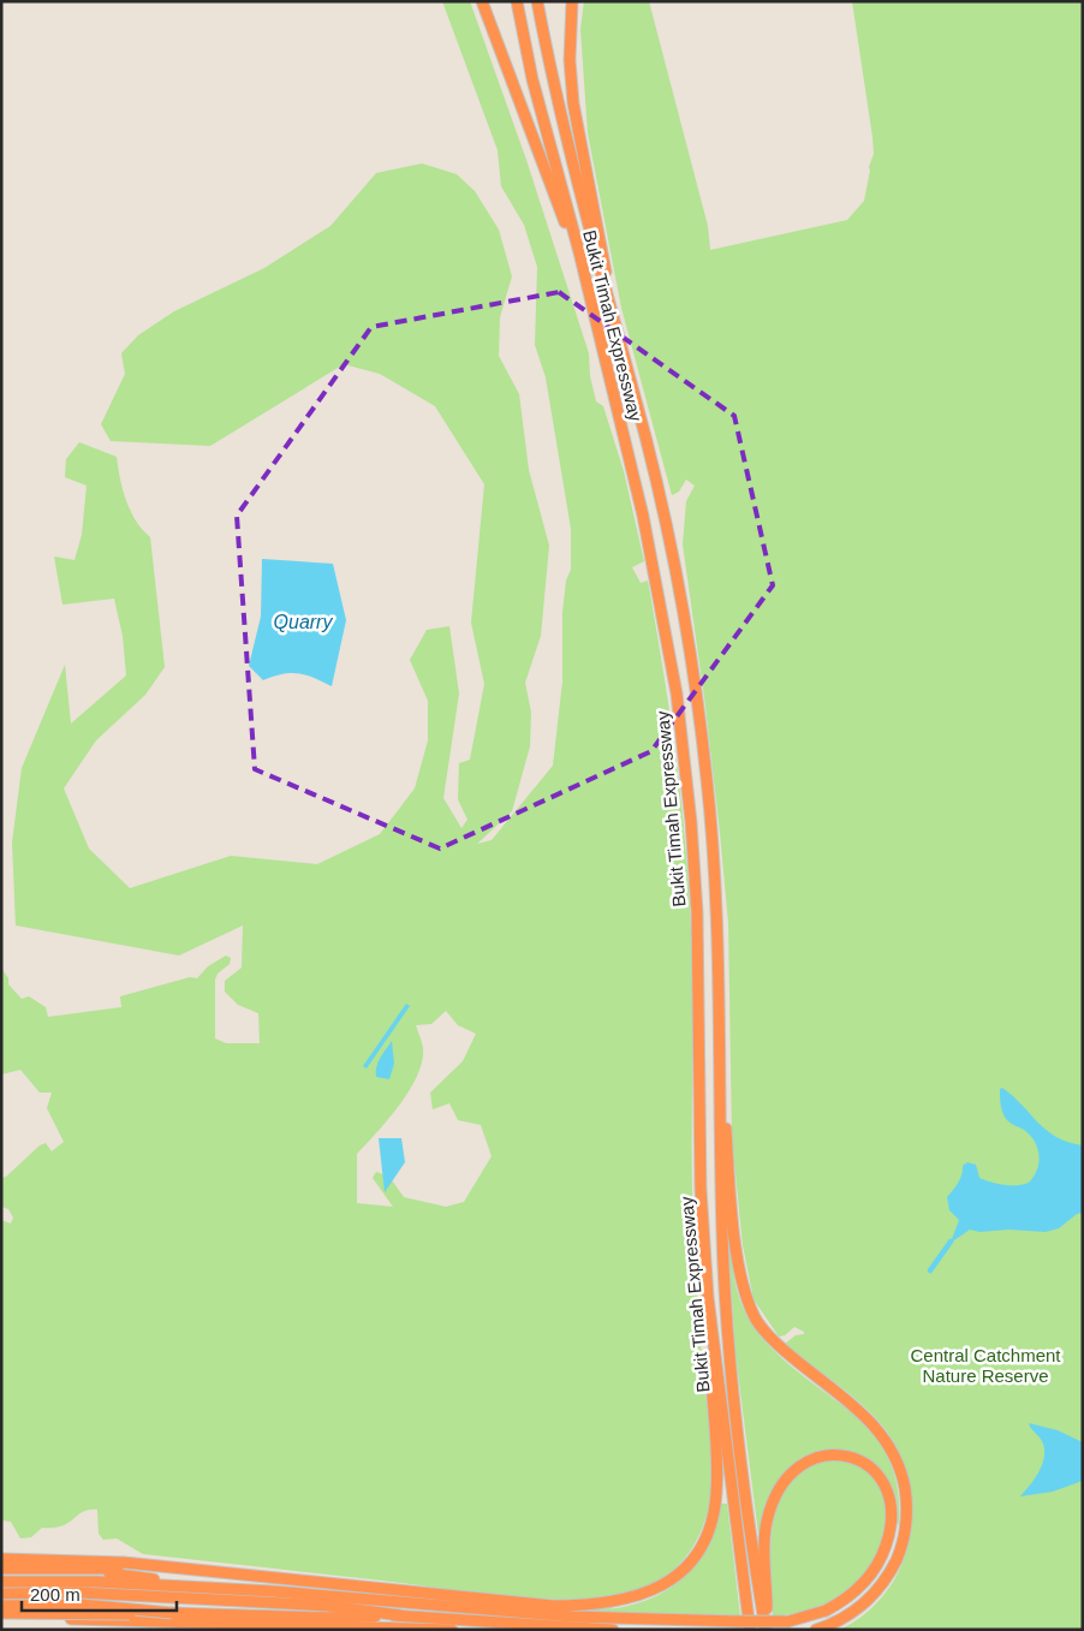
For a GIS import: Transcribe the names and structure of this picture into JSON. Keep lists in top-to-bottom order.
{
  "streets": {
    "highway": ["Bukit Timah Expressway"]
  },
  "water": ["Quarry"],
  "parks": ["Central Catchment Nature Reserve"],
  "scale_bar": "200 m"
}
